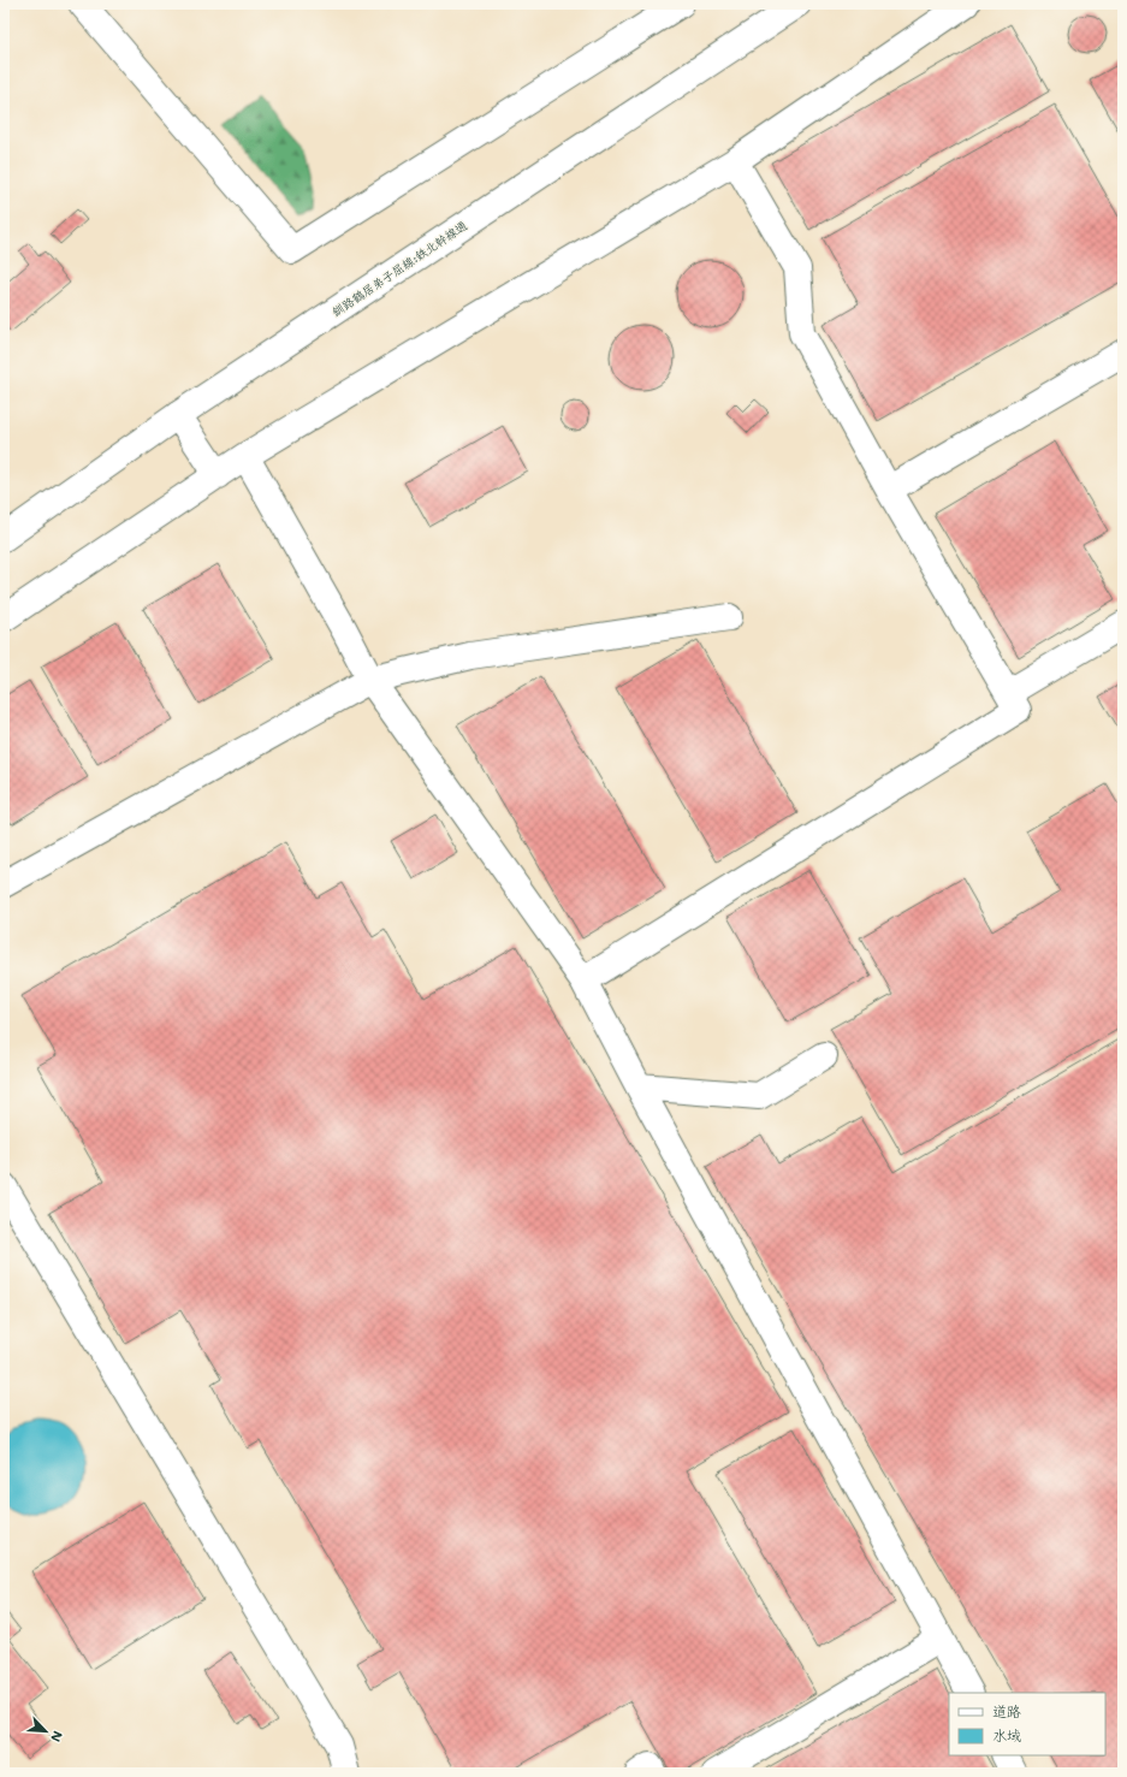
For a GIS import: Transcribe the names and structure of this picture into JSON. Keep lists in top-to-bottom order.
{
  "streets": {
    "main road": ["釧路鶴居弟子屈線:鉄北幹線通"]
  },
  "legend": ["道路", "水域"],
  "north": "bottom right"
}
